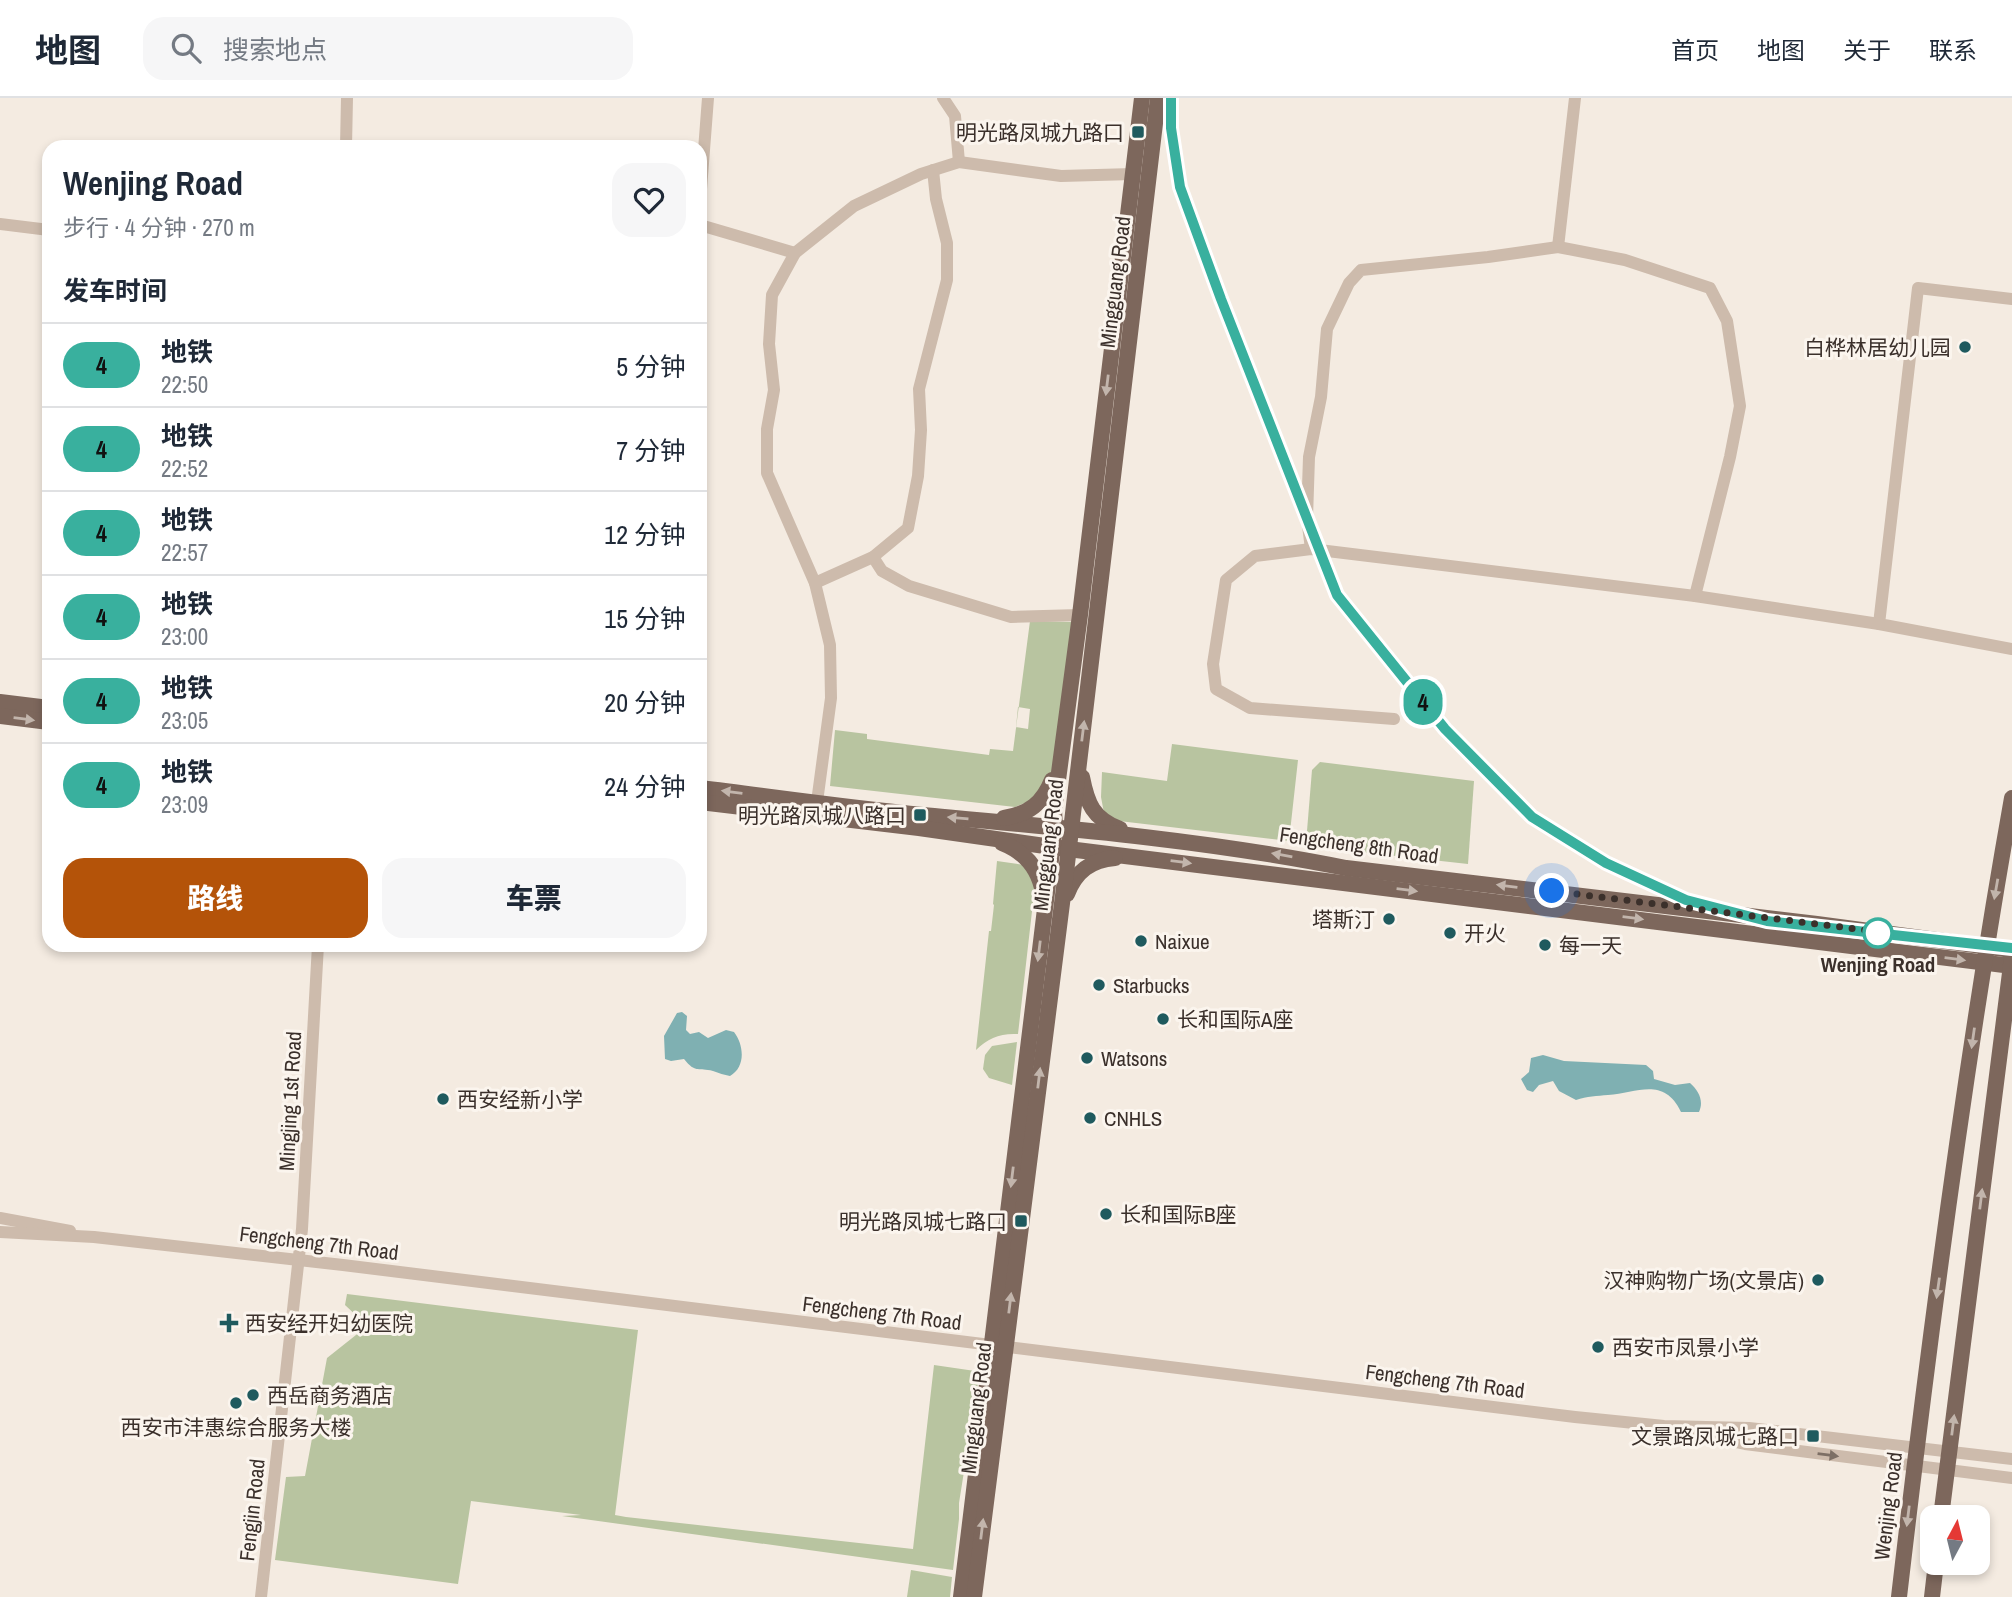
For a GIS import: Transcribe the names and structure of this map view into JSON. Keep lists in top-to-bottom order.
{
  "streets": {
    "main road": ["Mingguang Road", "Fengcheng 8th Road", "Wenjing Road"],
    "street": ["Mingjing 1st Road", "Fengcheng 7th Road", "Fengjin Road"]
  },
  "crossings": [
    ["Mingguang Road", "Fengcheng 8th Road"],
    ["Mingguang Road", "Fengcheng 7th Road"],
    ["Fengcheng 8th Road", "Wenjing Road"],
    ["Mingjing 1st Road", "Fengcheng 7th Road"],
    ["Mingjing 1st Road", "Fengjin Road"],
    ["Fengcheng 7th Road", "Wenjing Road"],
    ["Fengcheng 7th Road", "Fengjin Road"]
  ],
  "places": {
    "transit": [
      "明光路凤城九路口",
      "明光路凤城八路口",
      "明光路凤城七路口",
      "文景路凤城七路口"
    ],
    "other": [
      "白桦林居幼儿园",
      "塔斯汀",
      "开火",
      "Wenjing Road",
      "Naixue",
      "每一天",
      "Starbucks",
      "长和国际A座",
      "Watsons",
      "西安经新小学",
      "CNHLS",
      "长和国际B座",
      "汉神购物广场(文景店)",
      "西安市凤景小学",
      "西岳商务酒店",
      "西安市沣惠综合服务大楼"
    ],
    "health": ["西安经开妇幼医院"]
  },
  "lines": ["metro line 4"],
  "north": "top",
  "page": {
    "header": "地图",
    "search": "搜索地点",
    "nav": [
      "首页",
      "地图",
      "关于",
      "联系"
    ],
    "on_map": "4",
    "heading": [
      ["Wenjing Road", "步行 · 4 分钟 · 270 m"],
      "发车时间"
    ],
    "list": [
      {
        "mark": "4",
        "name": "地铁",
        "note": "22:50",
        "value": "5 分钟"
      },
      {
        "mark": "4",
        "name": "地铁",
        "note": "22:52",
        "value": "7 分钟"
      },
      {
        "mark": "4",
        "name": "地铁",
        "note": "22:57",
        "value": "12 分钟"
      },
      {
        "mark": "4",
        "name": "地铁",
        "note": "23:00",
        "value": "15 分钟"
      },
      {
        "mark": "4",
        "name": "地铁",
        "note": "23:05",
        "value": "20 分钟"
      },
      {
        "mark": "4",
        "name": "地铁",
        "note": "23:09",
        "value": "24 分钟"
      }
    ],
    "buttons": ["路线", "车票"]
  }
}
